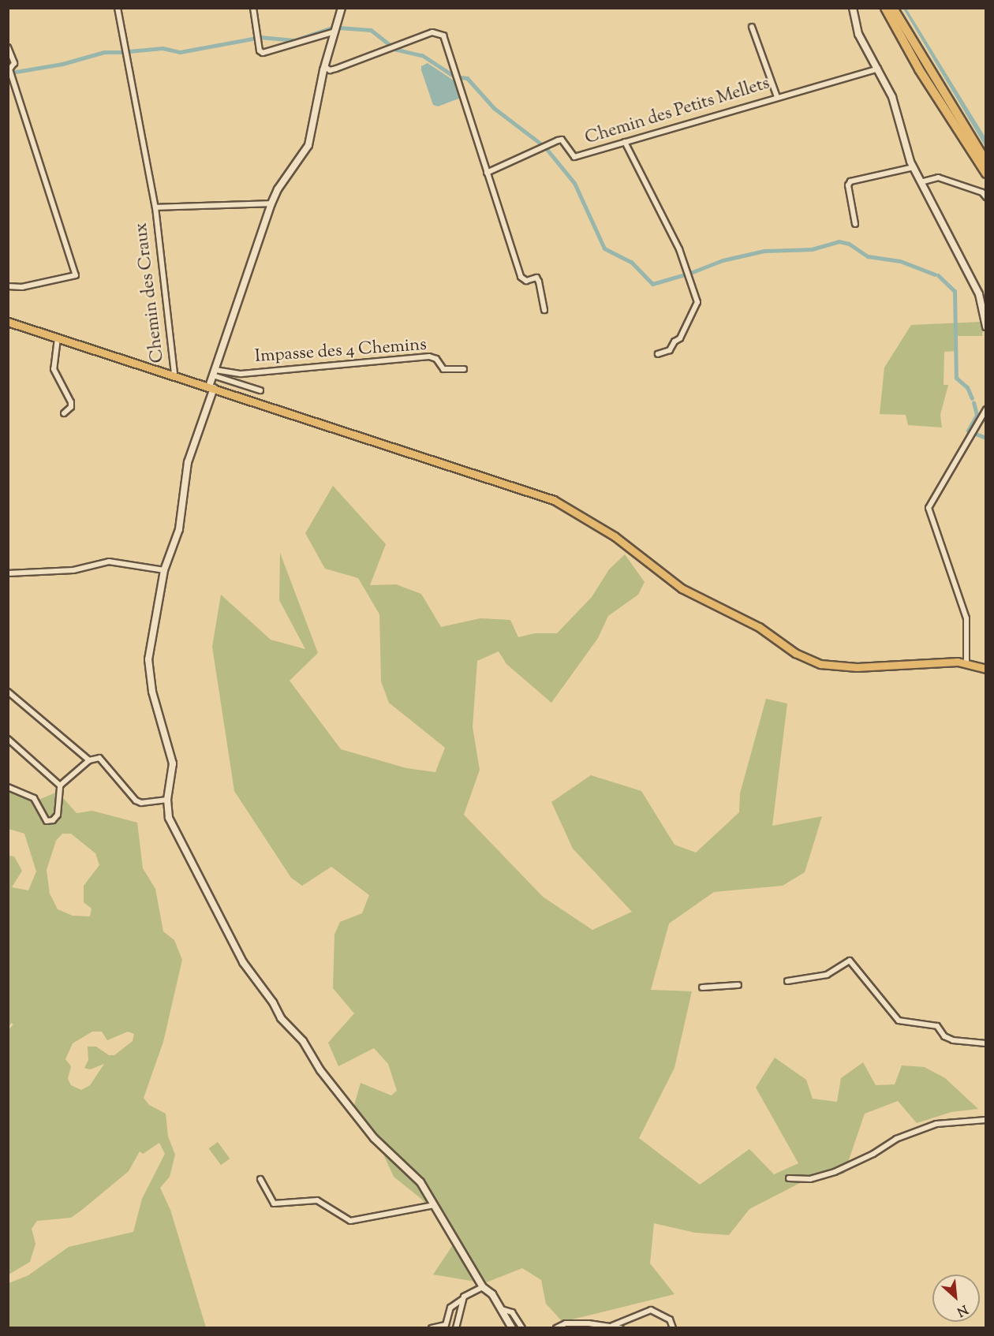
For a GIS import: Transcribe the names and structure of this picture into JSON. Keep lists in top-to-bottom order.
{
  "streets": {
    "street": ["Chemin des Petits Mellets", "Chemin des Craux", "Impasse des 4 Chemins"]
  },
  "north": "bottom right"
}
